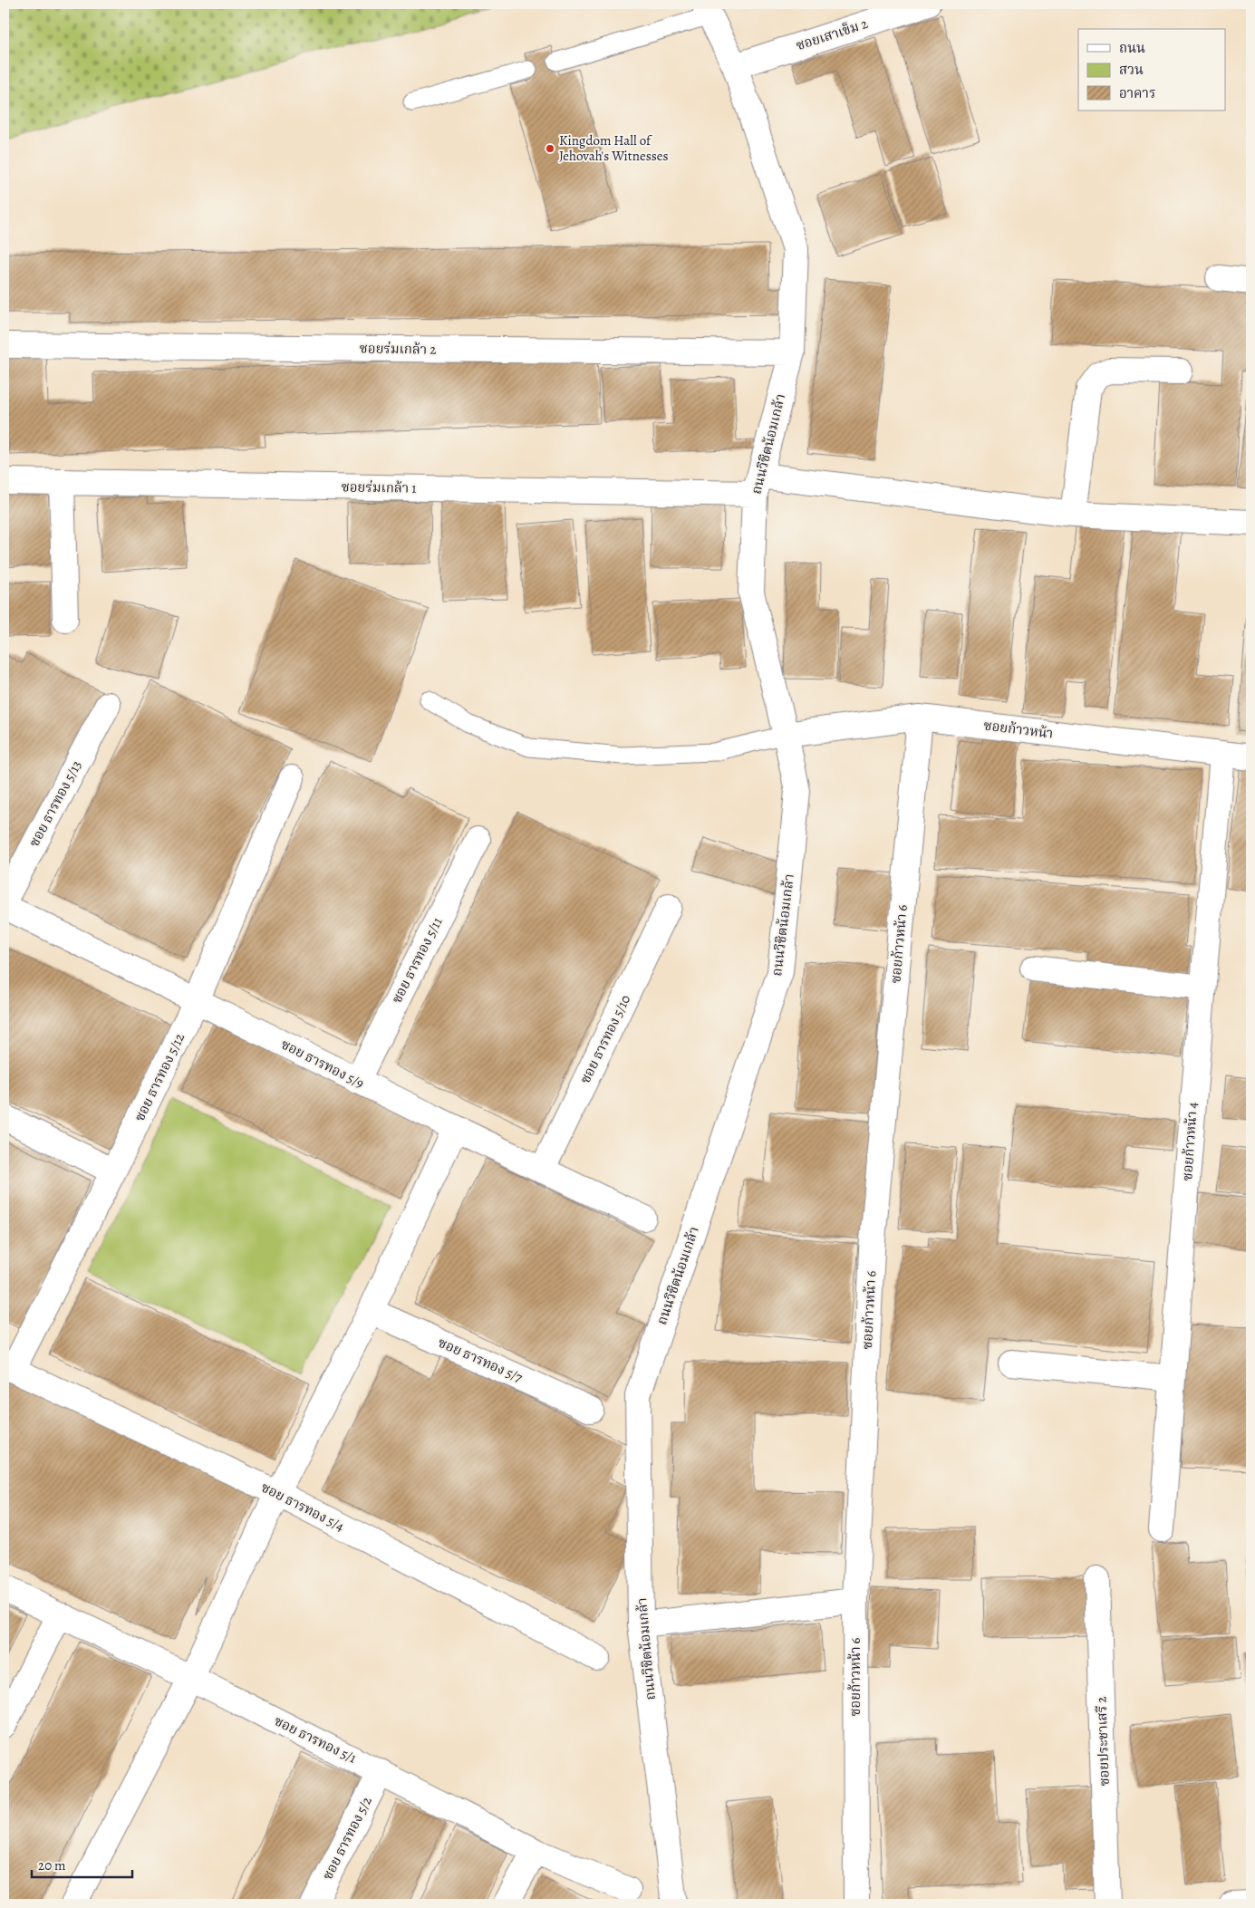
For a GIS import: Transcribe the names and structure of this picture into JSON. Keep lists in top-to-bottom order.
{
  "streets": {
    "street": [
      "ซอยเสาเข็ม 2",
      "ซอยร่มเกล้า 2",
      "ถนนวิชิตน้อมเกล้า",
      "ซอยร่มเกล้า 1",
      "ซอยก้าวหน้า",
      "ซอย ธารทอง 5/13",
      "ซอยก้าวหน้า 6",
      "ซอย ธารทอง 5/11",
      "ซอย ธารทอง 5/10",
      "ซอย ธารทอง 5/9",
      "ซอย ธารทอง 5/12",
      "ซอยก้าวหน้า 4",
      "ซอย ธารทอง 5/7",
      "ซอย ธารทอง 5/4",
      "ซอย ธารทอง 5/1",
      "ซอยประชาเสรี 2",
      "ซอย ธารทอง 5/2"
    ]
  },
  "crossings": [
    ["ซอยเสาเข็ม 2", "ถนนวิชิตน้อมเกล้า"],
    ["ซอยร่มเกล้า 2", "ถนนวิชิตน้อมเกล้า"],
    ["ถนนวิชิตน้อมเกล้า", "ซอยร่มเกล้า 1"],
    ["ถนนวิชิตน้อมเกล้า", "ซอยก้าวหน้า"],
    ["ซอยก้าวหน้า", "ซอยก้าวหน้า 6"],
    ["ซอยก้าวหน้า", "ซอยก้าวหน้า 4"],
    ["ซอย ธารทอง 5/13", "ซอย ธารทอง 5/9"],
    ["ซอย ธารทอง 5/11", "ซอย ธารทอง 5/9"],
    ["ซอย ธารทอง 5/10", "ซอย ธารทอง 5/9"],
    ["ซอย ธารทอง 5/9", "ซอย ธารทอง 5/12"],
    ["ซอย ธารทอง 5/12", "ซอย ธารทอง 5/4"],
    ["ซอย ธารทอง 5/1", "ซอย ธารทอง 5/2"]
  ],
  "places": ["Kingdom Hall of Jehovah's Witnesses"],
  "legend": ["ถนน", "สวน", "อาคาร"],
  "scale_bar": "20 m"
}
